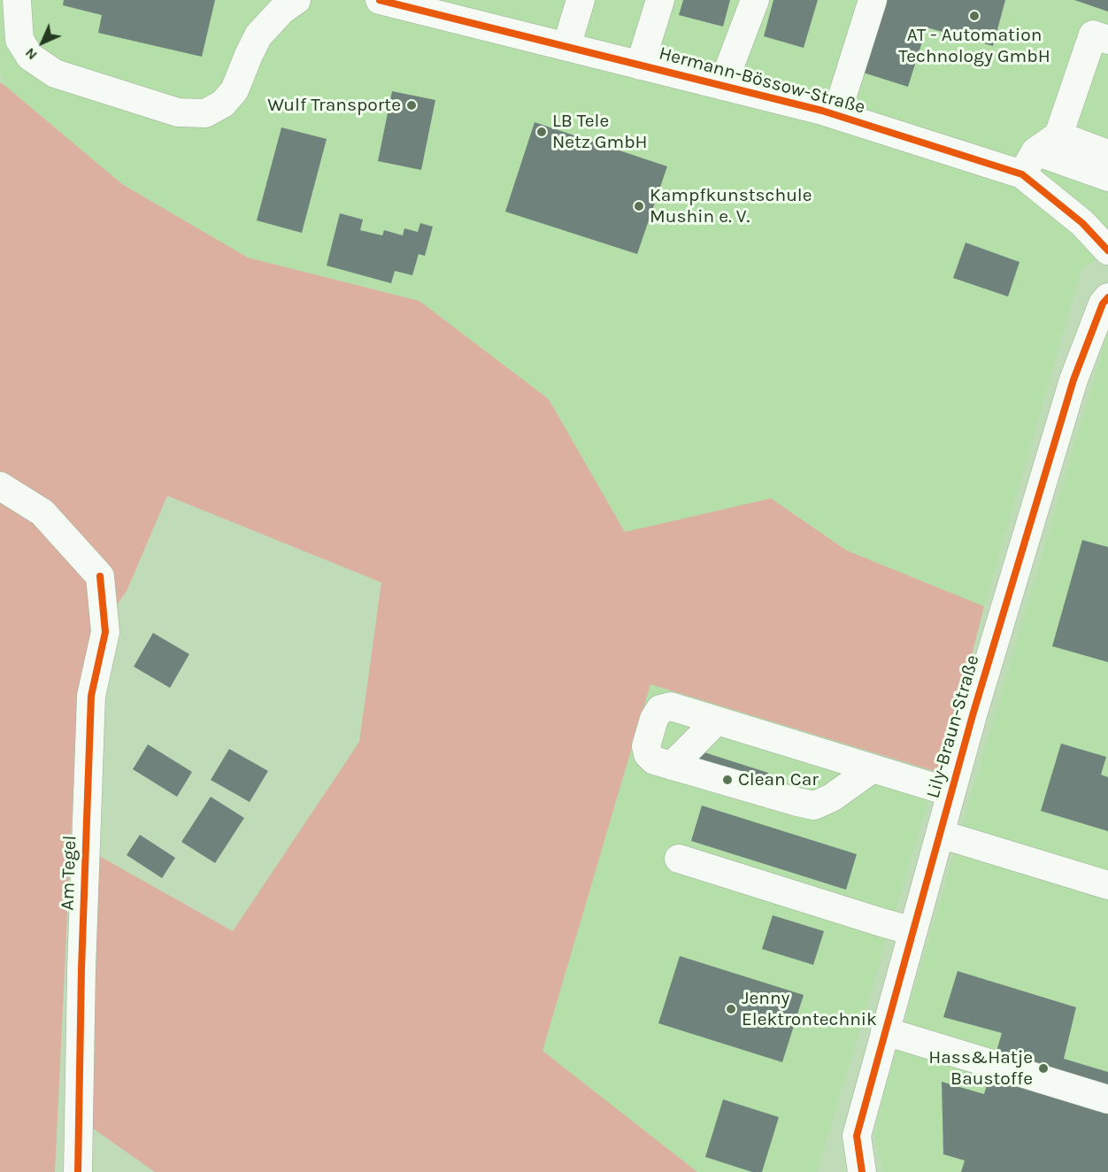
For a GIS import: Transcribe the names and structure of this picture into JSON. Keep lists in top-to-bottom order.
{
  "streets": {
    "street": ["Hermann-Bössow-Straße", "Lily-Braun-Straße", "Am Tegel"]
  },
  "places": [
    "AT - Automation Technology GmbH",
    "Wulf Transporte",
    "LB Tele Netz GmbH",
    "Kampfkunstschule Mushin e. V.",
    "Clean Car",
    "Jenny Elektrontechnik",
    "Hass&Hatje Baustoffe"
  ],
  "north": "bottom left"
}
